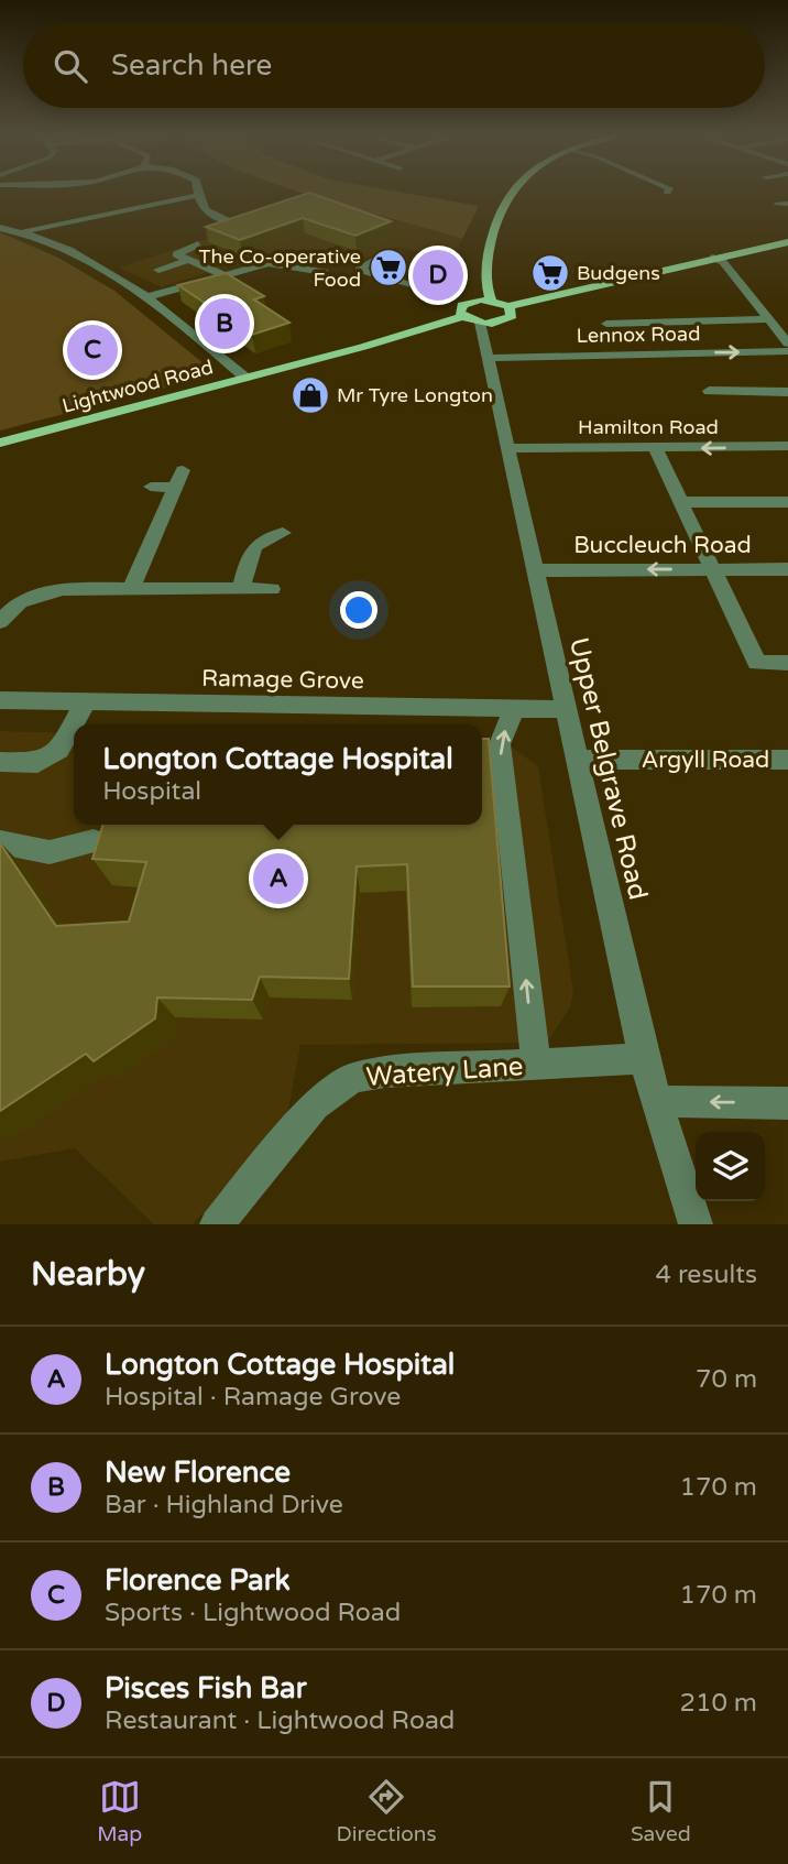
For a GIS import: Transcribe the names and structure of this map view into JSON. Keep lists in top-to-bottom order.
{
  "streets": {
    "main road": ["Lightwood Road"],
    "street": [
      "Lennox Road",
      "Hamilton Road",
      "Buccleuch Road",
      "Ramage Grove",
      "Argyll Road",
      "Upper Belgrave Road",
      "Watery Lane"
    ]
  },
  "crossings": [
    ["Lennox Road", "Upper Belgrave Road"],
    ["Lightwood Road", "Upper Belgrave Road"],
    ["Hamilton Road", "Upper Belgrave Road"],
    ["Buccleuch Road", "Upper Belgrave Road"],
    ["Ramage Grove", "Upper Belgrave Road"],
    ["Argyll Road", "Upper Belgrave Road"],
    ["Upper Belgrave Road", "Watery Lane"]
  ],
  "one_way": ["Buccleuch Road"],
  "places": {
    "supermarket": ["The Co-operative Food", "Budgens"],
    "shop": ["Mr Tyre Longton"]
  },
  "page": {
    "search": "Search here",
    "pins": [
      "D",
      "B",
      "C",
      "A"
    ],
    "popup": ["Longton Cottage Hospital", "Hospital"],
    "heading": ["Nearby", "4 results"],
    "list": [
      {
        "mark": "A",
        "name": "Longton Cottage Hospital",
        "note": "Hospital · Ramage Grove",
        "value": "70 m"
      },
      {
        "mark": "B",
        "name": "New Florence",
        "note": "Bar · Highland Drive",
        "value": "170 m"
      },
      {
        "mark": "C",
        "name": "Florence Park",
        "note": "Sports · Lightwood Road",
        "value": "170 m"
      },
      {
        "mark": "D",
        "name": "Pisces Fish Bar",
        "note": "Restaurant · Lightwood Road",
        "value": "210 m"
      }
    ],
    "nav": ["Map", "Directions", "Saved"]
  }
}
